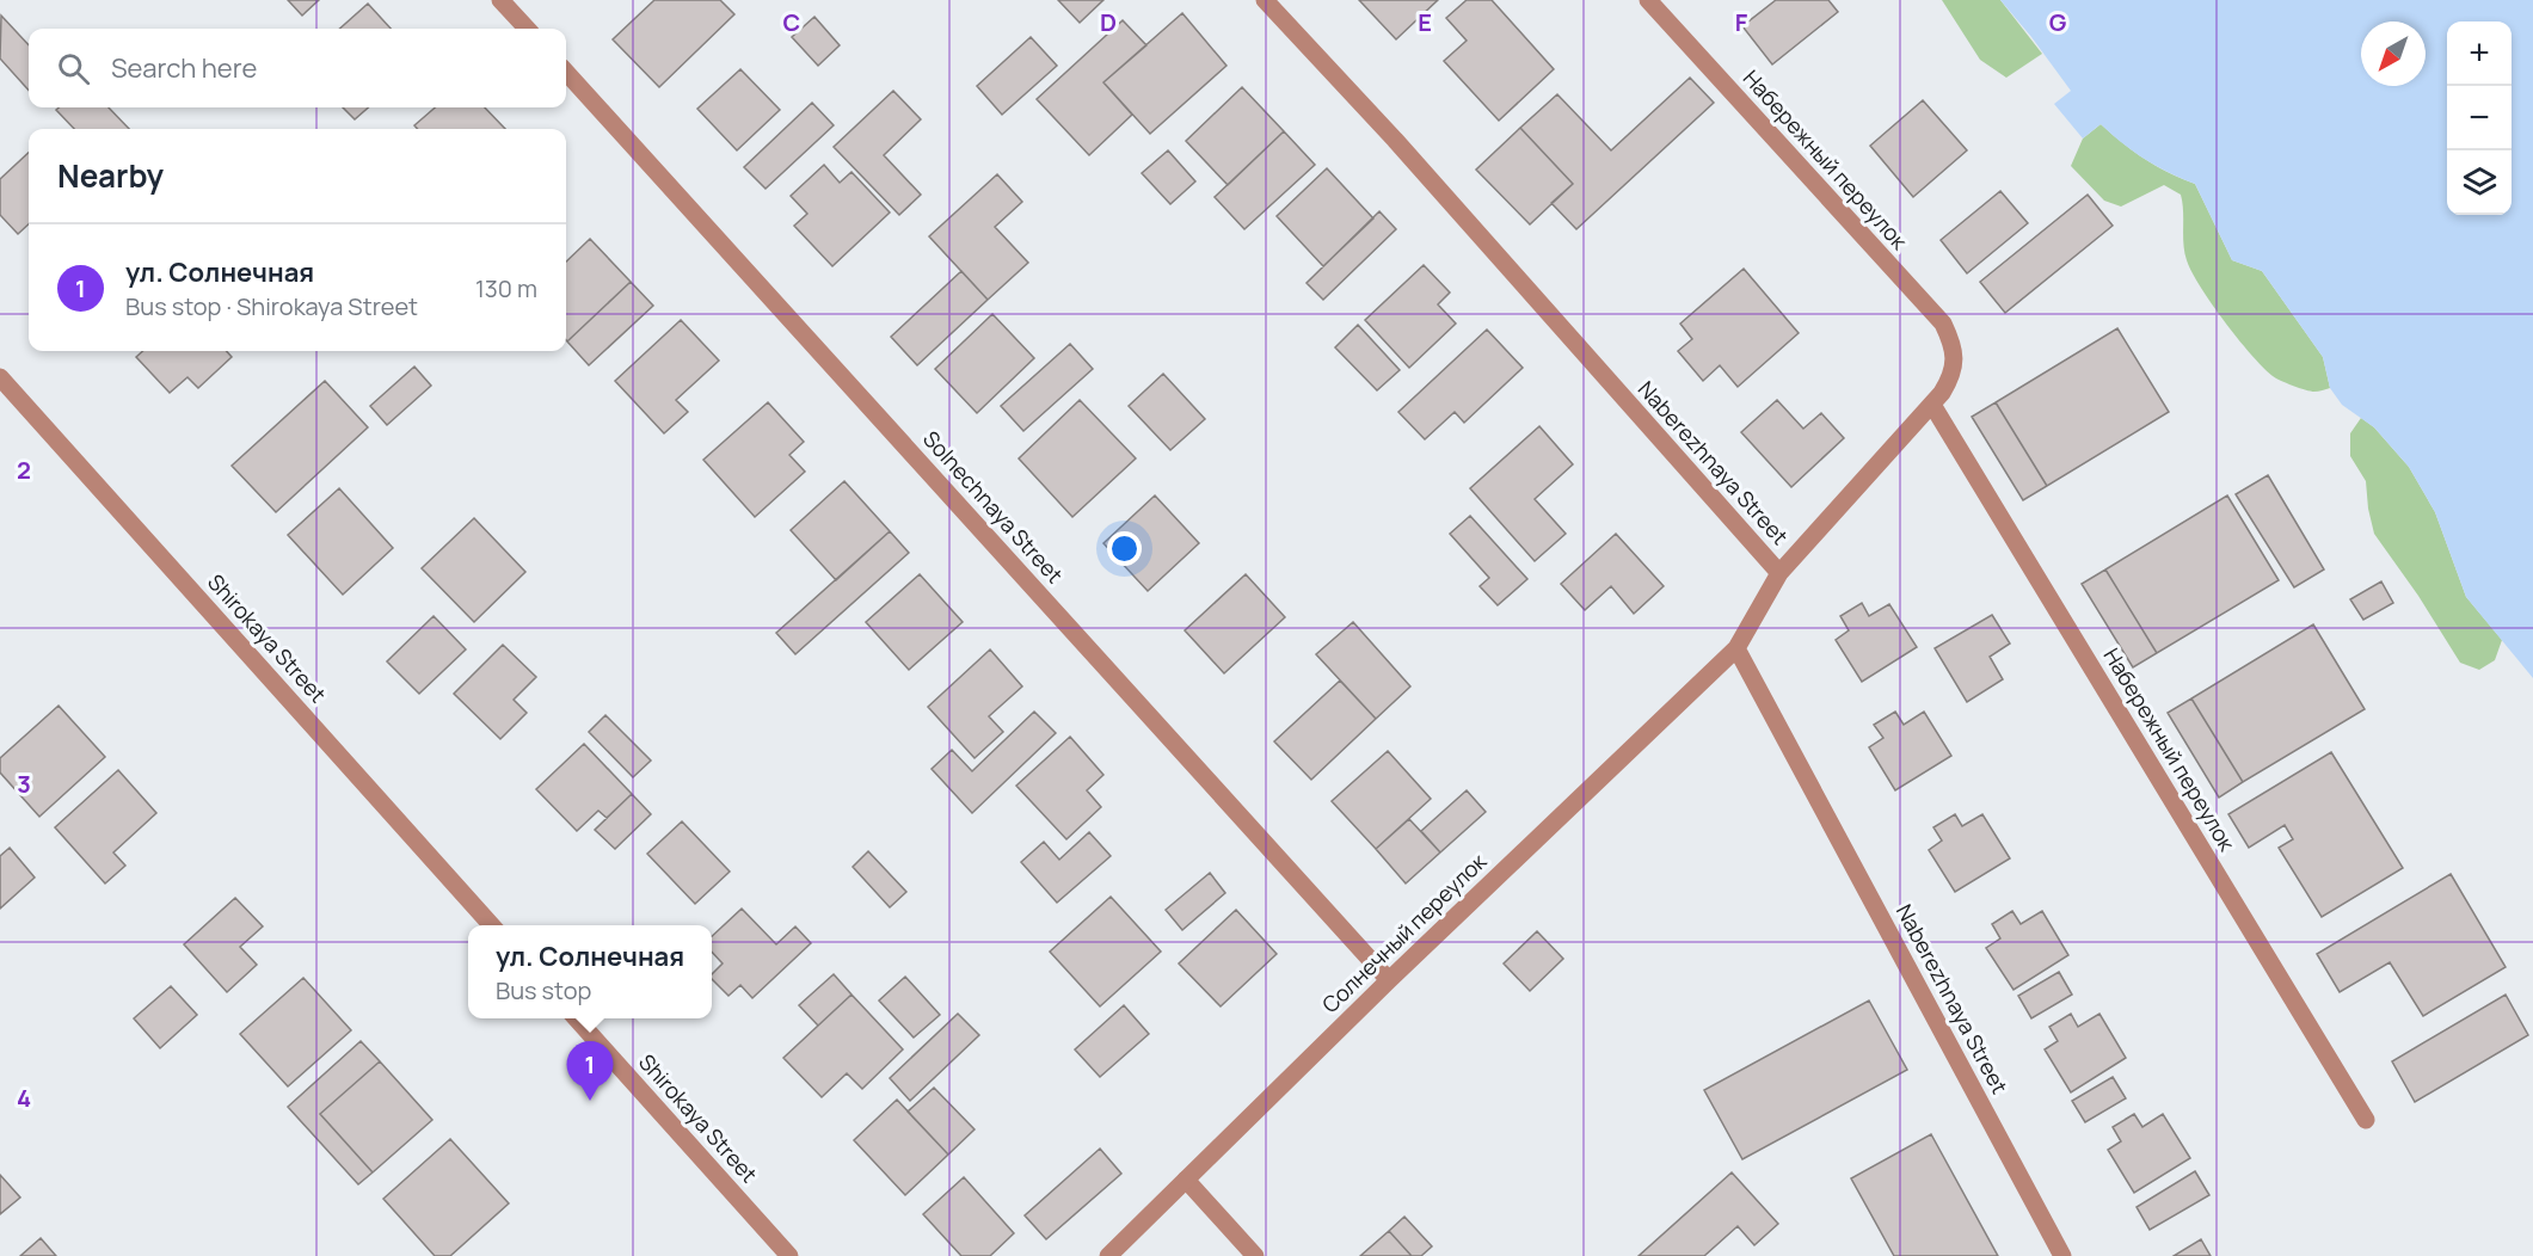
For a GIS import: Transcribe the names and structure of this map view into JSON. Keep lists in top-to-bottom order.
{
  "streets": {
    "street": [
      "Набережный переулок",
      "Naberezhnaya Street",
      "Solnechnaya Street",
      "Shirokaya Street",
      "Солнечный переулок"
    ]
  },
  "crossings": [
    ["Naberezhnaya Street", "Солнечный переулок"],
    ["Solnechnaya Street", "Солнечный переулок"]
  ],
  "north": "bottom left",
  "page": {
    "map_buttons": ["+", "−"],
    "search": "Search here",
    "heading": "Nearby",
    "list": [
      {
        "mark": "1",
        "name": "ул. Солнечная",
        "note": "Bus stop · Shirokaya Street",
        "value": "130 m"
      }
    ],
    "popup": ["ул. Солнечная", "Bus stop"],
    "pins": "1"
  },
  "grid": {
    "columns": [
      "C",
      "D",
      "E",
      "F",
      "G"
    ],
    "rows": ["2", "3", "4"]
  }
}
